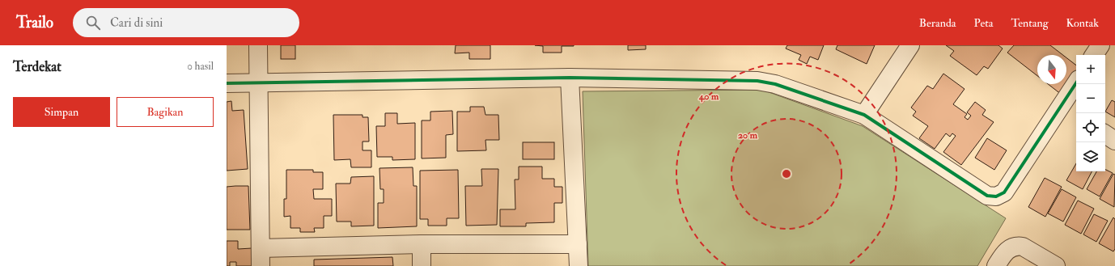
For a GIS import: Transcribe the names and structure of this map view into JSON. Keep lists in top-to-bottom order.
{
  "north": "bottom",
  "page": {
    "header": "Trailo",
    "search": "Cari di sini",
    "nav": [
      "Beranda",
      "Peta",
      "Tentang",
      "Kontak"
    ],
    "heading": ["Terdekat", "0 hasil"],
    "map_buttons": ["+", "−"],
    "buttons": ["Simpan", "Bagikan"]
  },
  "rings": ["40 m", "20 m"]
}
